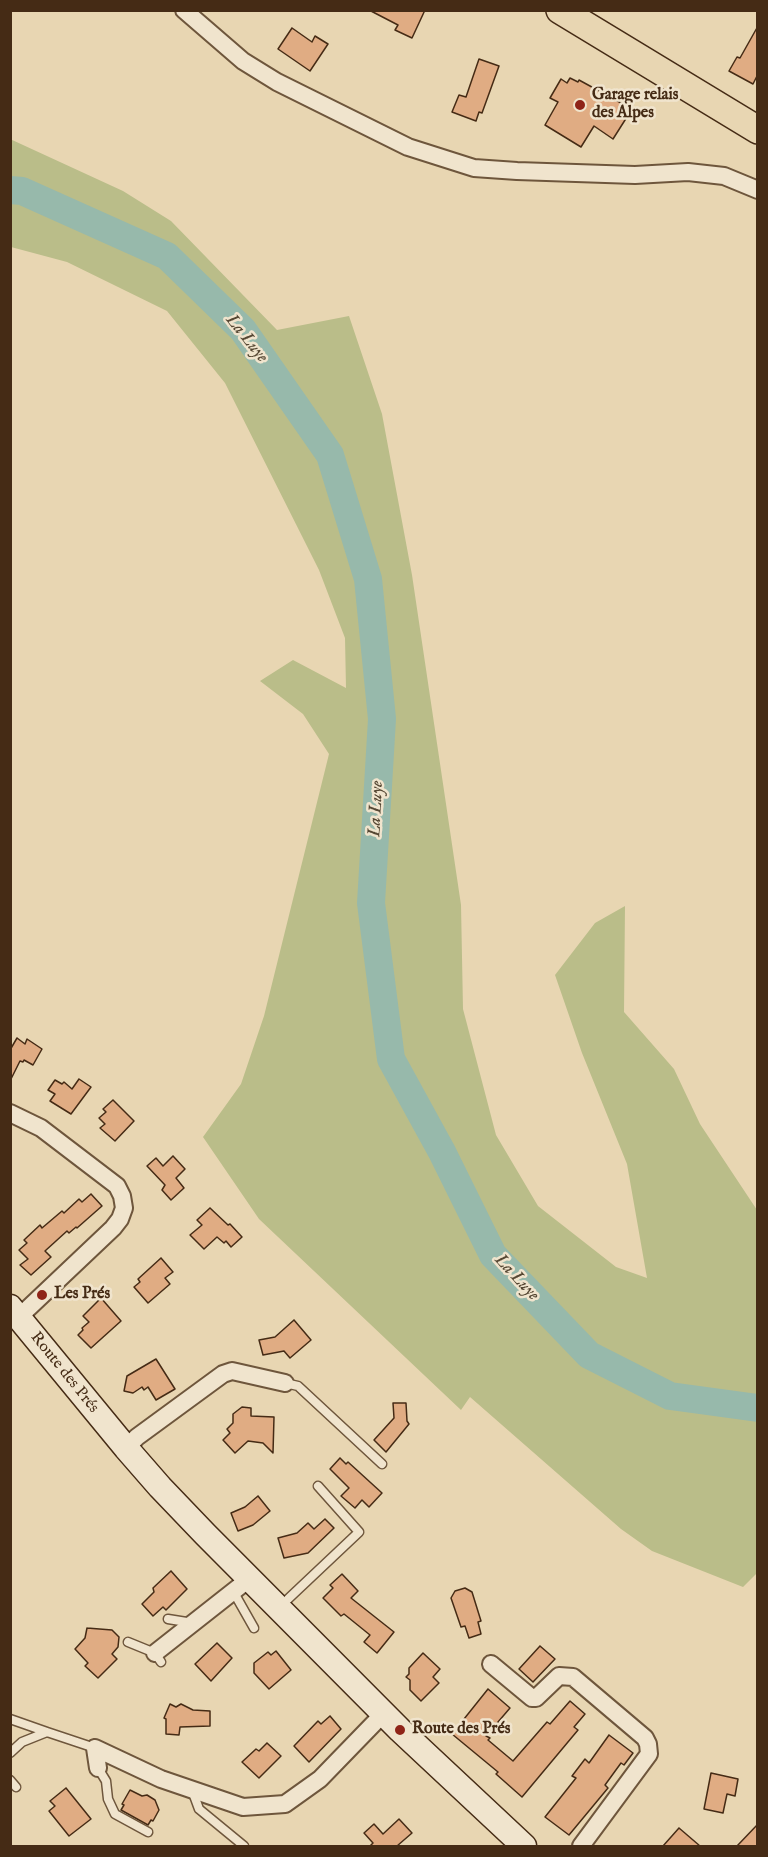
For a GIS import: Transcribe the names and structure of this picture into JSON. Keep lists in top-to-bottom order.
{
  "streets": {
    "street": ["Route des Prés"]
  },
  "water": ["La Luye"],
  "places": ["Garage relais des Alpes", "Les Prés", "Route des Prés"]
}
